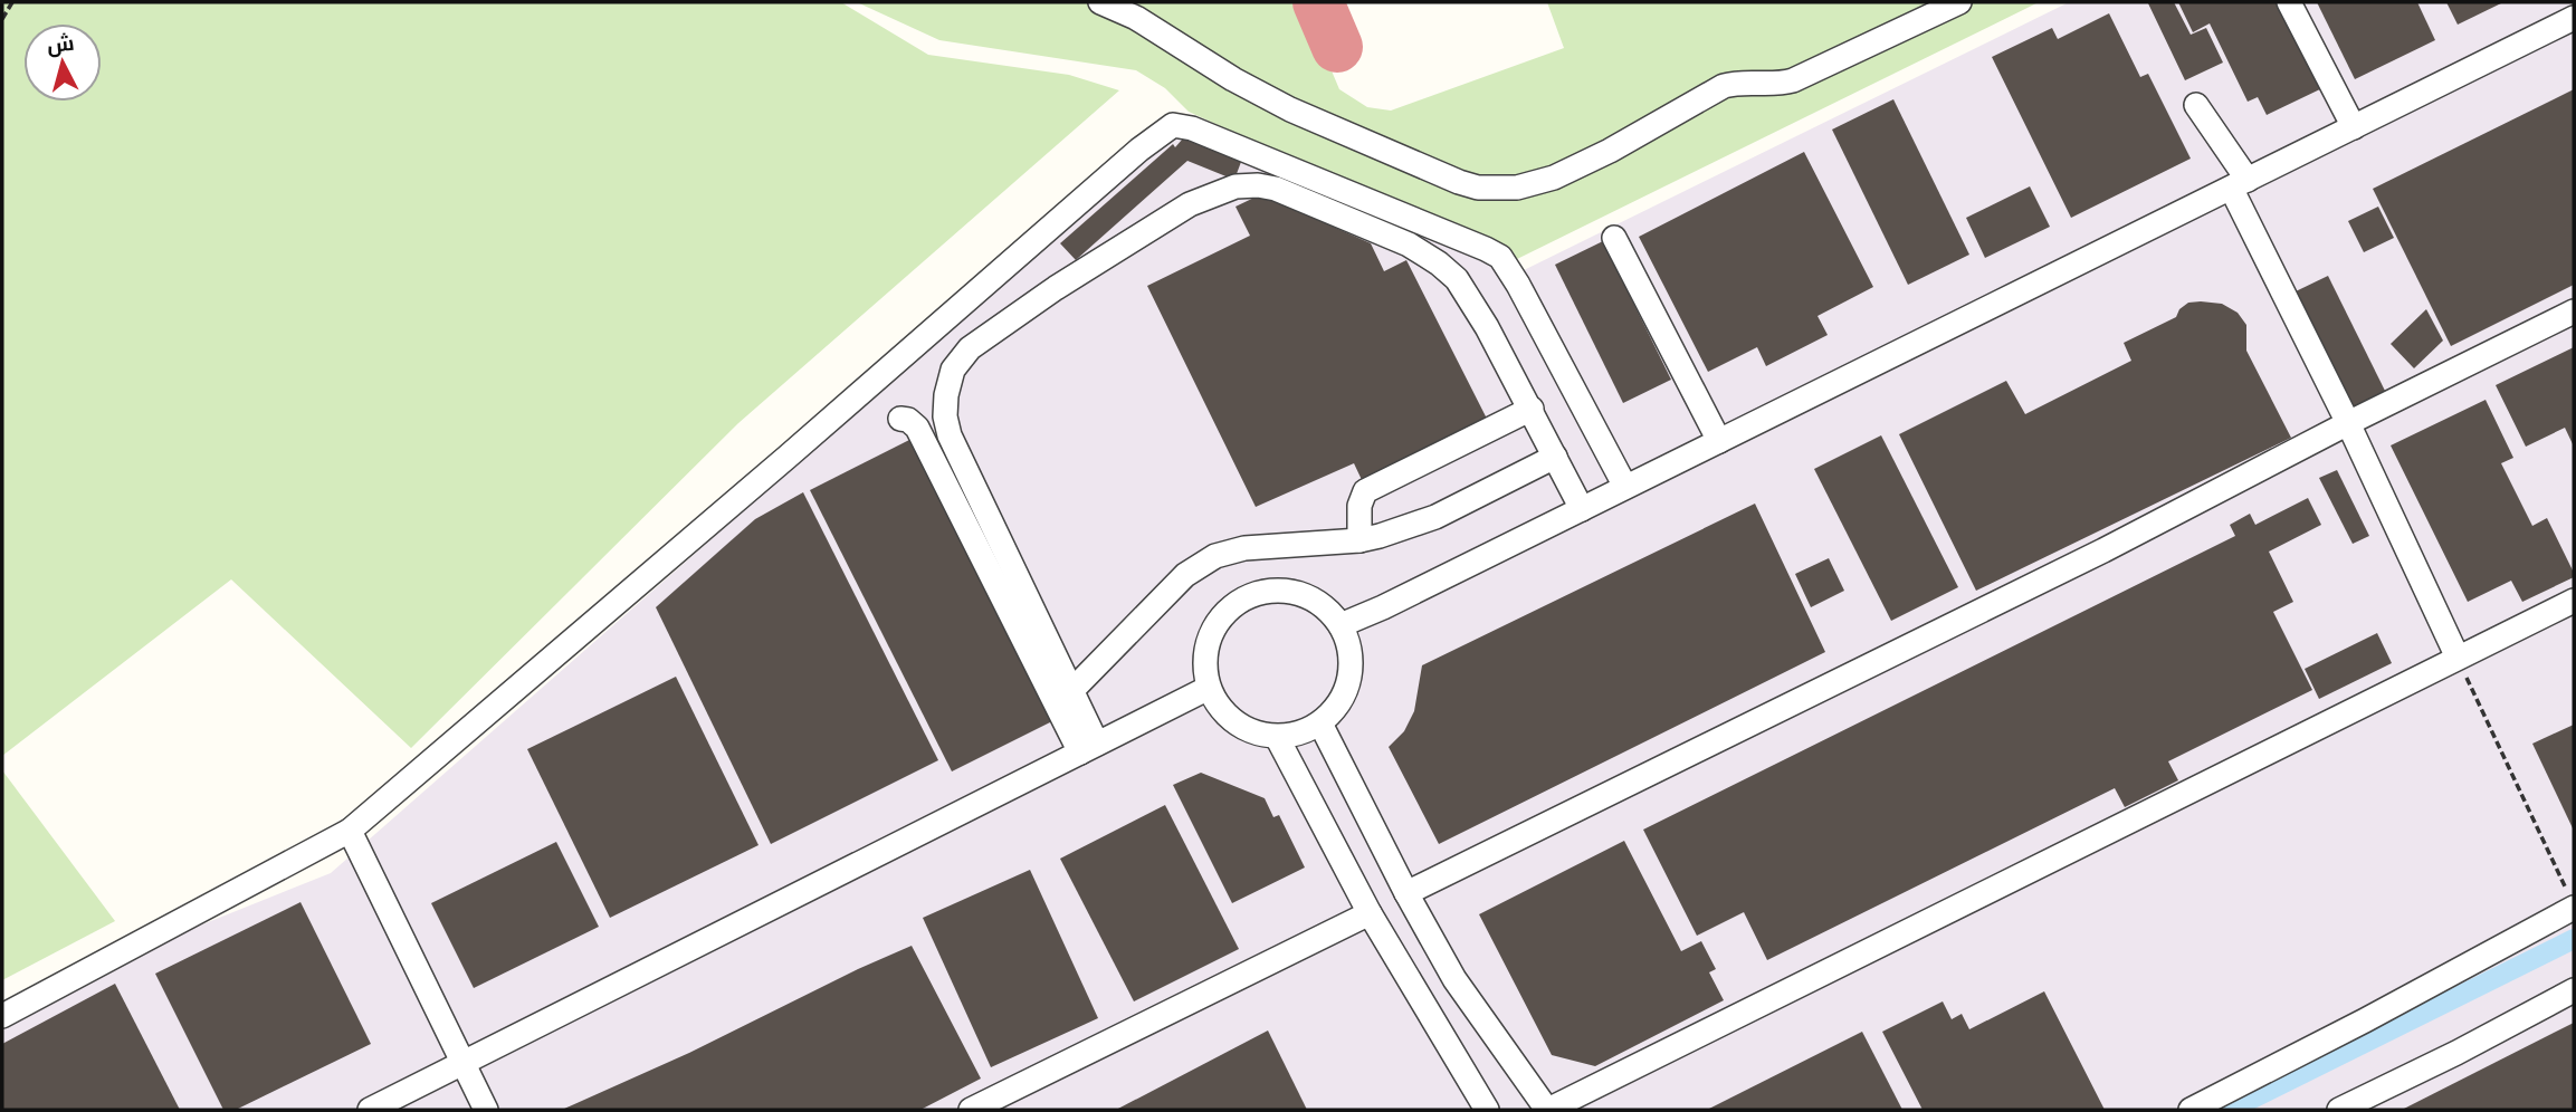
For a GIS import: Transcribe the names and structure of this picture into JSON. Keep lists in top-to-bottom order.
{
  "north": "top"
}
